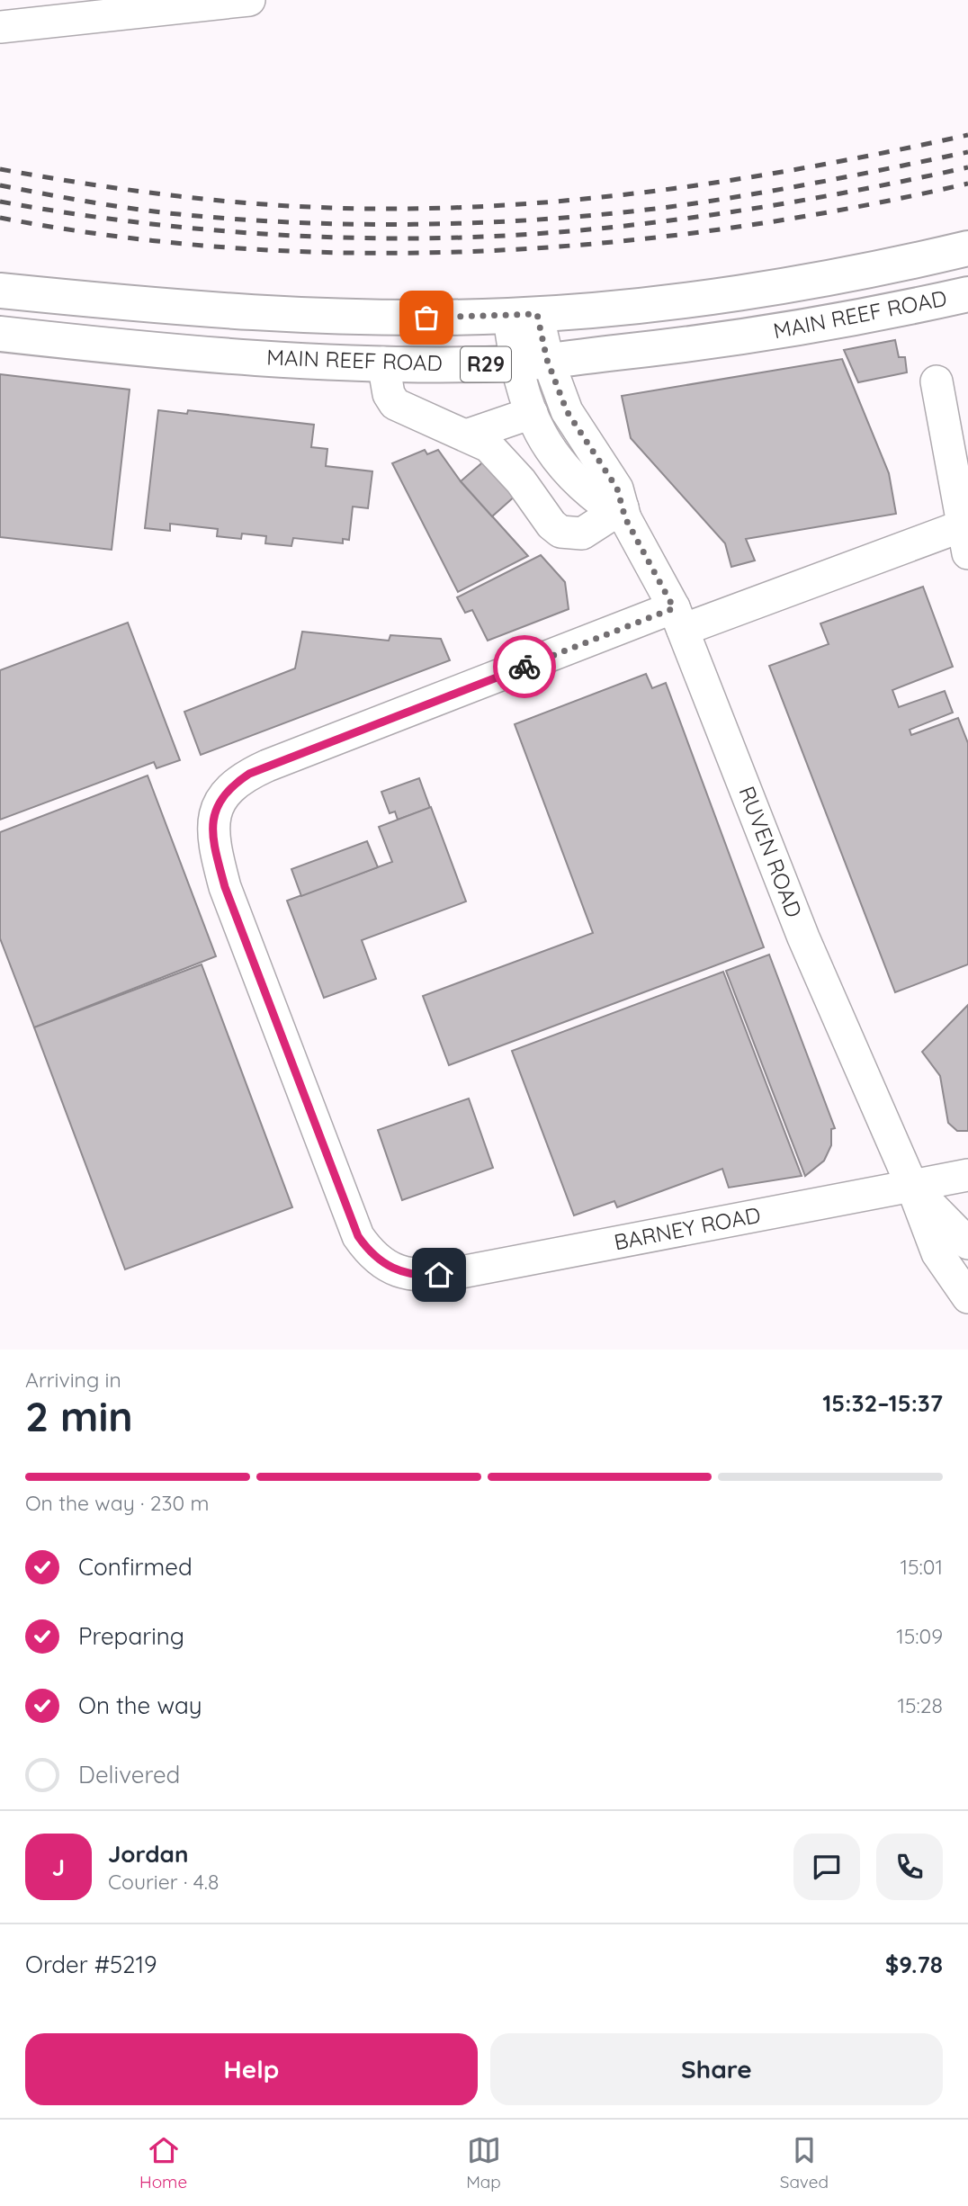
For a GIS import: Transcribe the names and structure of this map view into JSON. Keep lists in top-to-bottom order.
{
  "streets": {
    "main road": ["MAIN REEF ROAD", "R29"],
    "street": ["RUVEN ROAD", "BARNEY ROAD"]
  },
  "crossings": [
    ["MAIN REEF ROAD", "RUVEN ROAD"],
    ["RUVEN ROAD", "BARNEY ROAD"]
  ],
  "page": {
    "heading": ["2 min", "Arriving in", "15:32–15:37"],
    "panel": [
      "Jordan",
      "Courier · 4.8",
      "Order #5219",
      "$9.78"
    ],
    "bar": "On the way · 230 m",
    "list": [
      ["Confirmed", "15:01"],
      ["Preparing", "15:09"],
      ["On the way", "15:28"],
      "Delivered"
    ],
    "round": "J",
    "buttons": ["Help", "Share"],
    "tabs": ["Home", "Map", "Saved"]
  }
}
